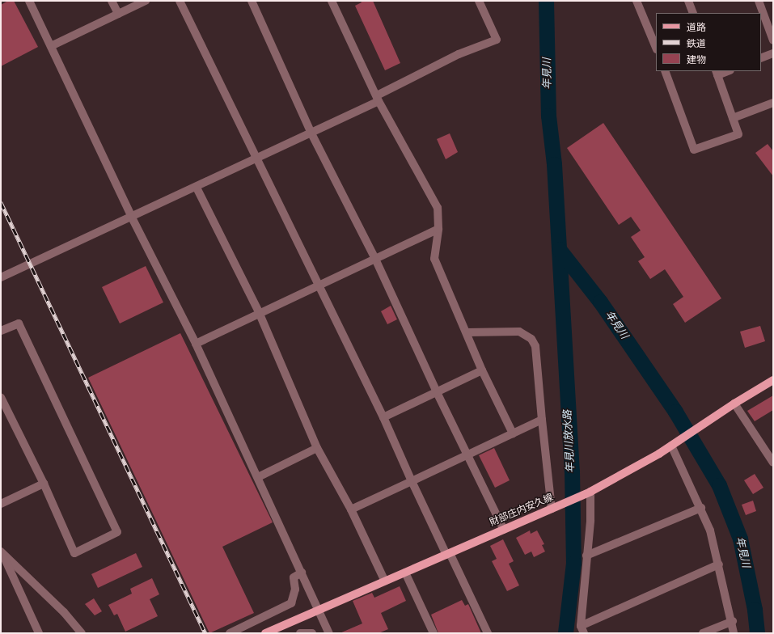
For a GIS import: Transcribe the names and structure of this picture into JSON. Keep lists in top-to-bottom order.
{
  "streets": {
    "main road": ["財部庄内安久線"]
  },
  "water": ["年見川", "年見川放水路"],
  "legend": ["道路", "鉄道", "建物"]
}
